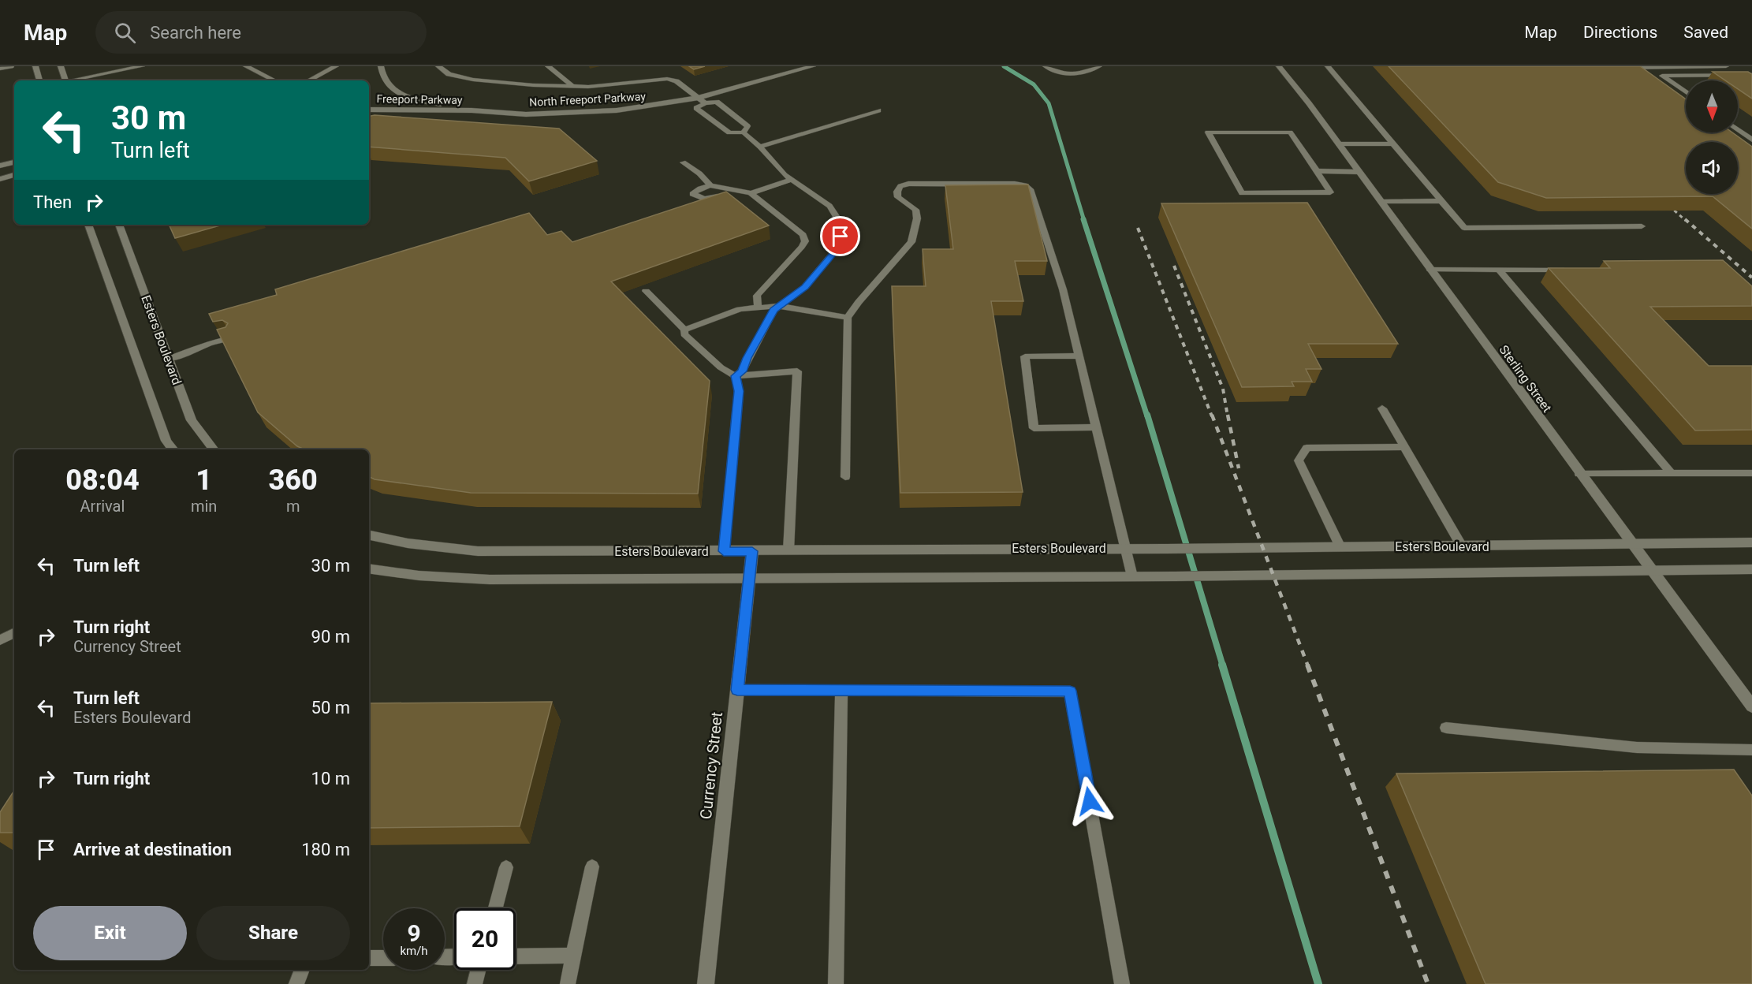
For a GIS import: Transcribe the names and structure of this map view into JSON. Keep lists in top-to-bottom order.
{
  "streets": {
    "main road": [
      "Freeport Parkway",
      "North Freeport Parkway",
      "Esters Boulevard",
      "Sterling Street",
      "Currency Street"
    ]
  },
  "crossings": [
    ["Freeport Parkway", "North Freeport Parkway"],
    ["Esters Boulevard", "Sterling Street"],
    ["Esters Boulevard", "Currency Street"]
  ],
  "north": "bottom",
  "page": {
    "header": "Map",
    "search": "Search here",
    "nav": ["Map", "Directions", "Saved"],
    "turn": ["30 m", "Turn left"],
    "then": "Then",
    "eta": [
      "08:04",
      "Arrival",
      "1",
      "min",
      "360",
      "m"
    ],
    "list": [
      {
        "name": "Turn left",
        "value": "30 m"
      },
      {
        "name": "Turn right",
        "note": "Currency Street",
        "value": "90 m"
      },
      {
        "name": "Turn left",
        "note": "Esters Boulevard",
        "value": "50 m"
      },
      {
        "name": "Turn right",
        "value": "10 m"
      },
      {
        "name": "Arrive at destination",
        "value": "180 m"
      }
    ],
    "buttons": ["Exit", "Share"],
    "speed": "9 km/h",
    "limit": "20"
  }
}
